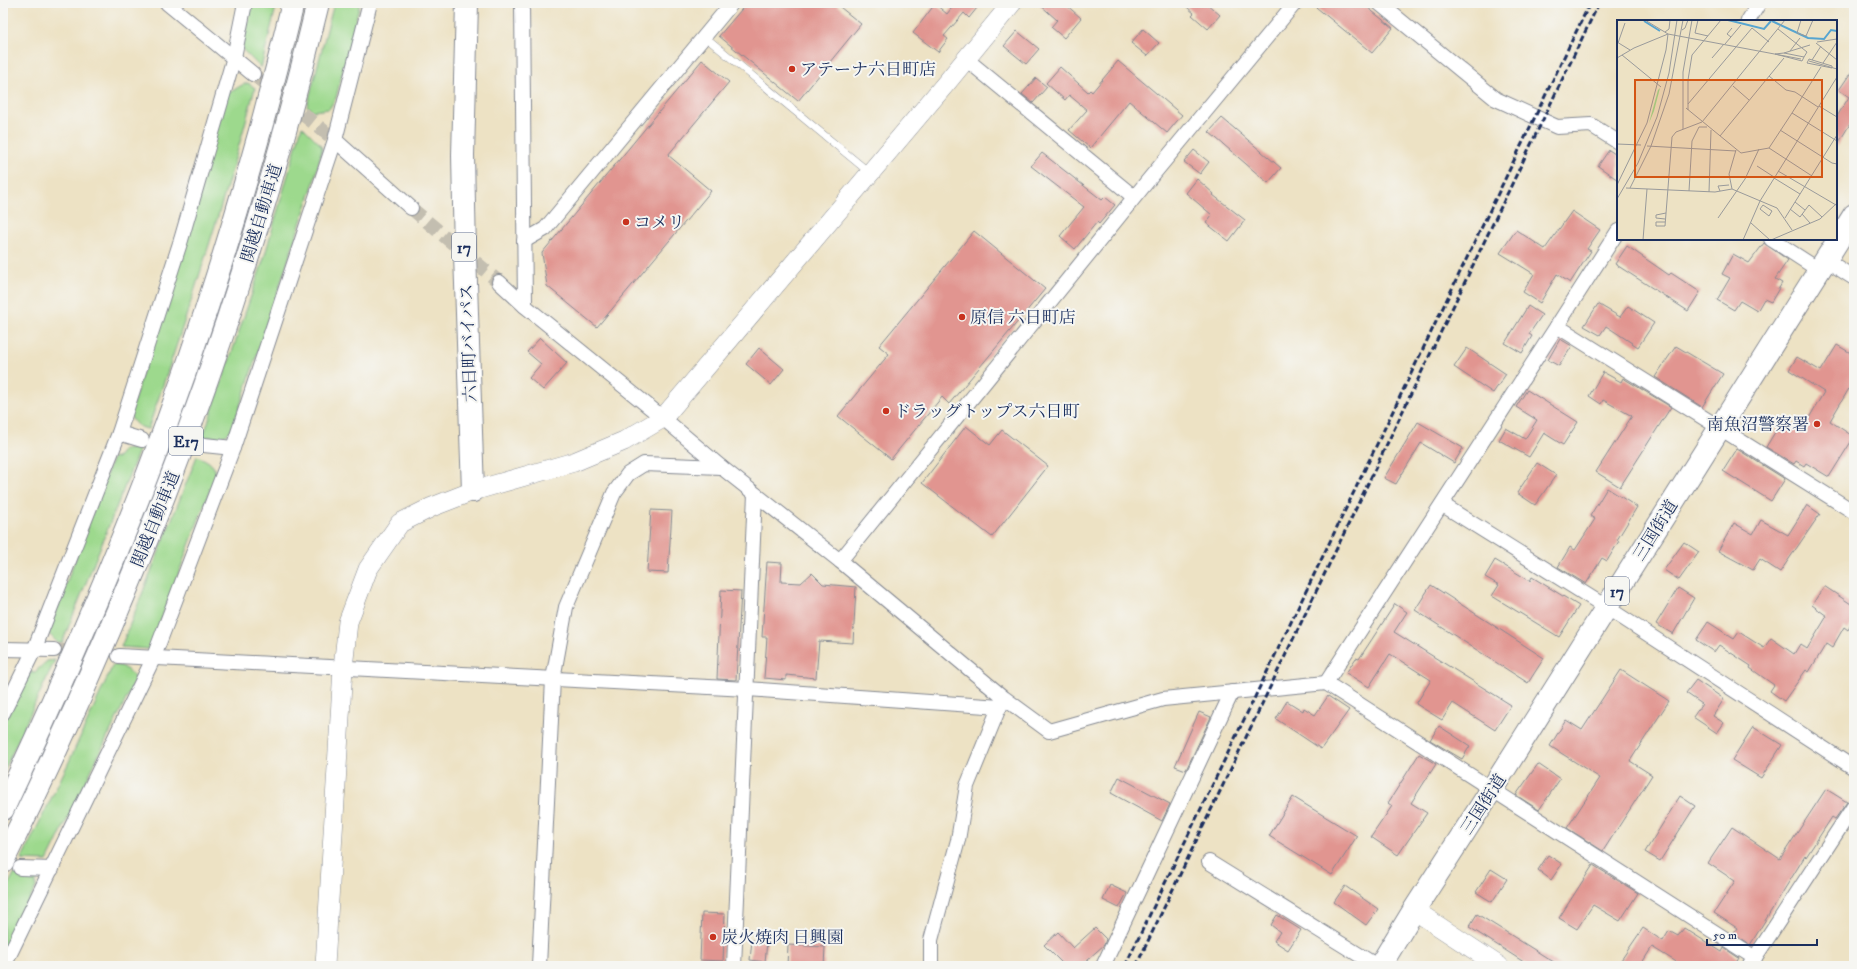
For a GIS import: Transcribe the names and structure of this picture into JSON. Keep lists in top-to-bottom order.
{
  "streets": {
    "highway": [
      "関越自動車道",
      "17",
      "六日町バイパス",
      "E17",
      "三国街道"
    ]
  },
  "places": [
    "アテーナ六日町店",
    "コメリ",
    "原信 六日町店",
    "ドラッグトップス六日町",
    "南魚沼警察署",
    "炭火焼肉 日興園"
  ],
  "scale_bar": "50 m"
}
